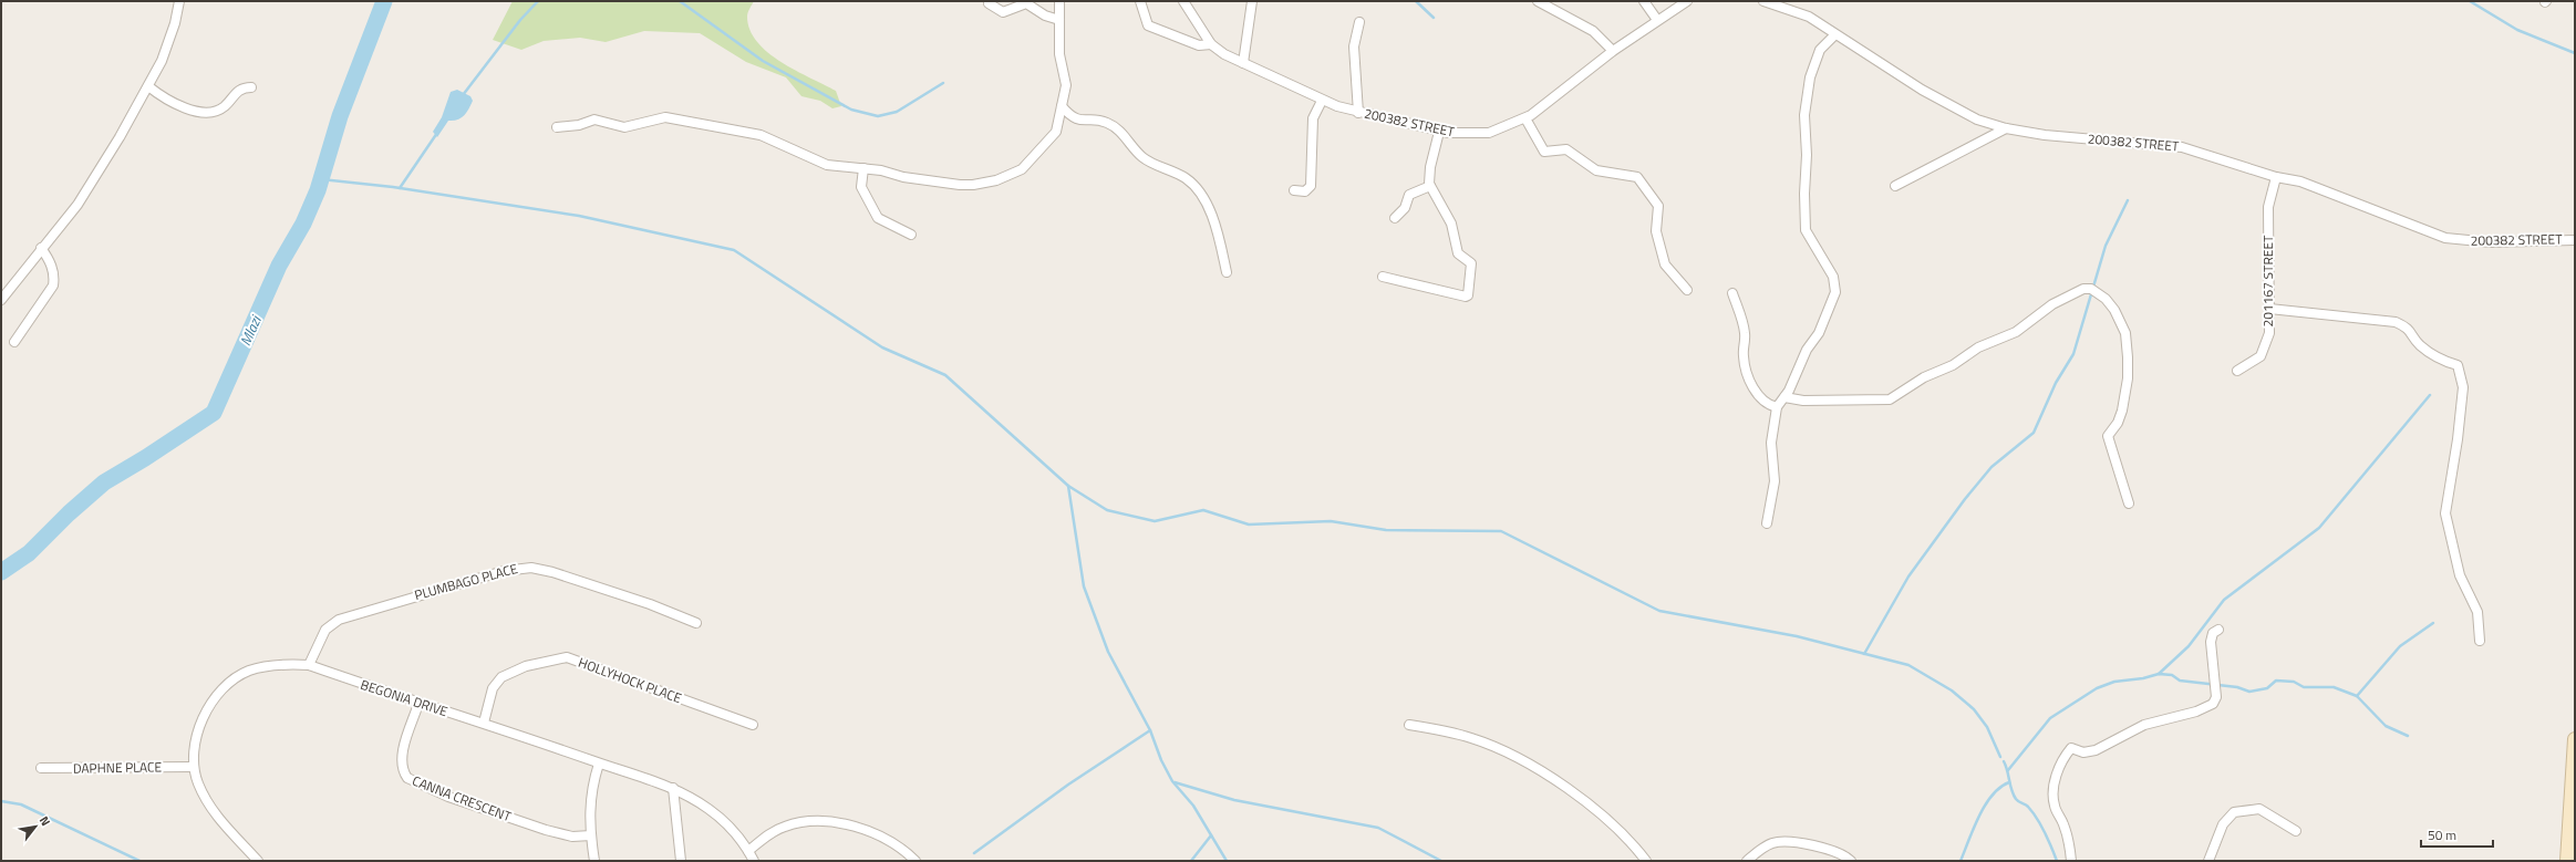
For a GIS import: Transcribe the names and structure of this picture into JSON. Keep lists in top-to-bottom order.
{
  "streets": {
    "street": [
      "200382 STREET",
      "201167 STREET",
      "PLUMBAGO PLACE",
      "HOLLYHOCK PLACE",
      "BEGONIA DRIVE",
      "DAPHNE PLACE",
      "CANNA CRESCENT"
    ]
  },
  "crossings": [
    ["200382 STREET", "201167 STREET"],
    ["PLUMBAGO PLACE", "BEGONIA DRIVE"],
    ["HOLLYHOCK PLACE", "BEGONIA DRIVE"],
    ["BEGONIA DRIVE", "DAPHNE PLACE"],
    ["BEGONIA DRIVE", "CANNA CRESCENT"]
  ],
  "water": ["Mlazi"],
  "scale_bar": "50 m",
  "north": "top right"
}
